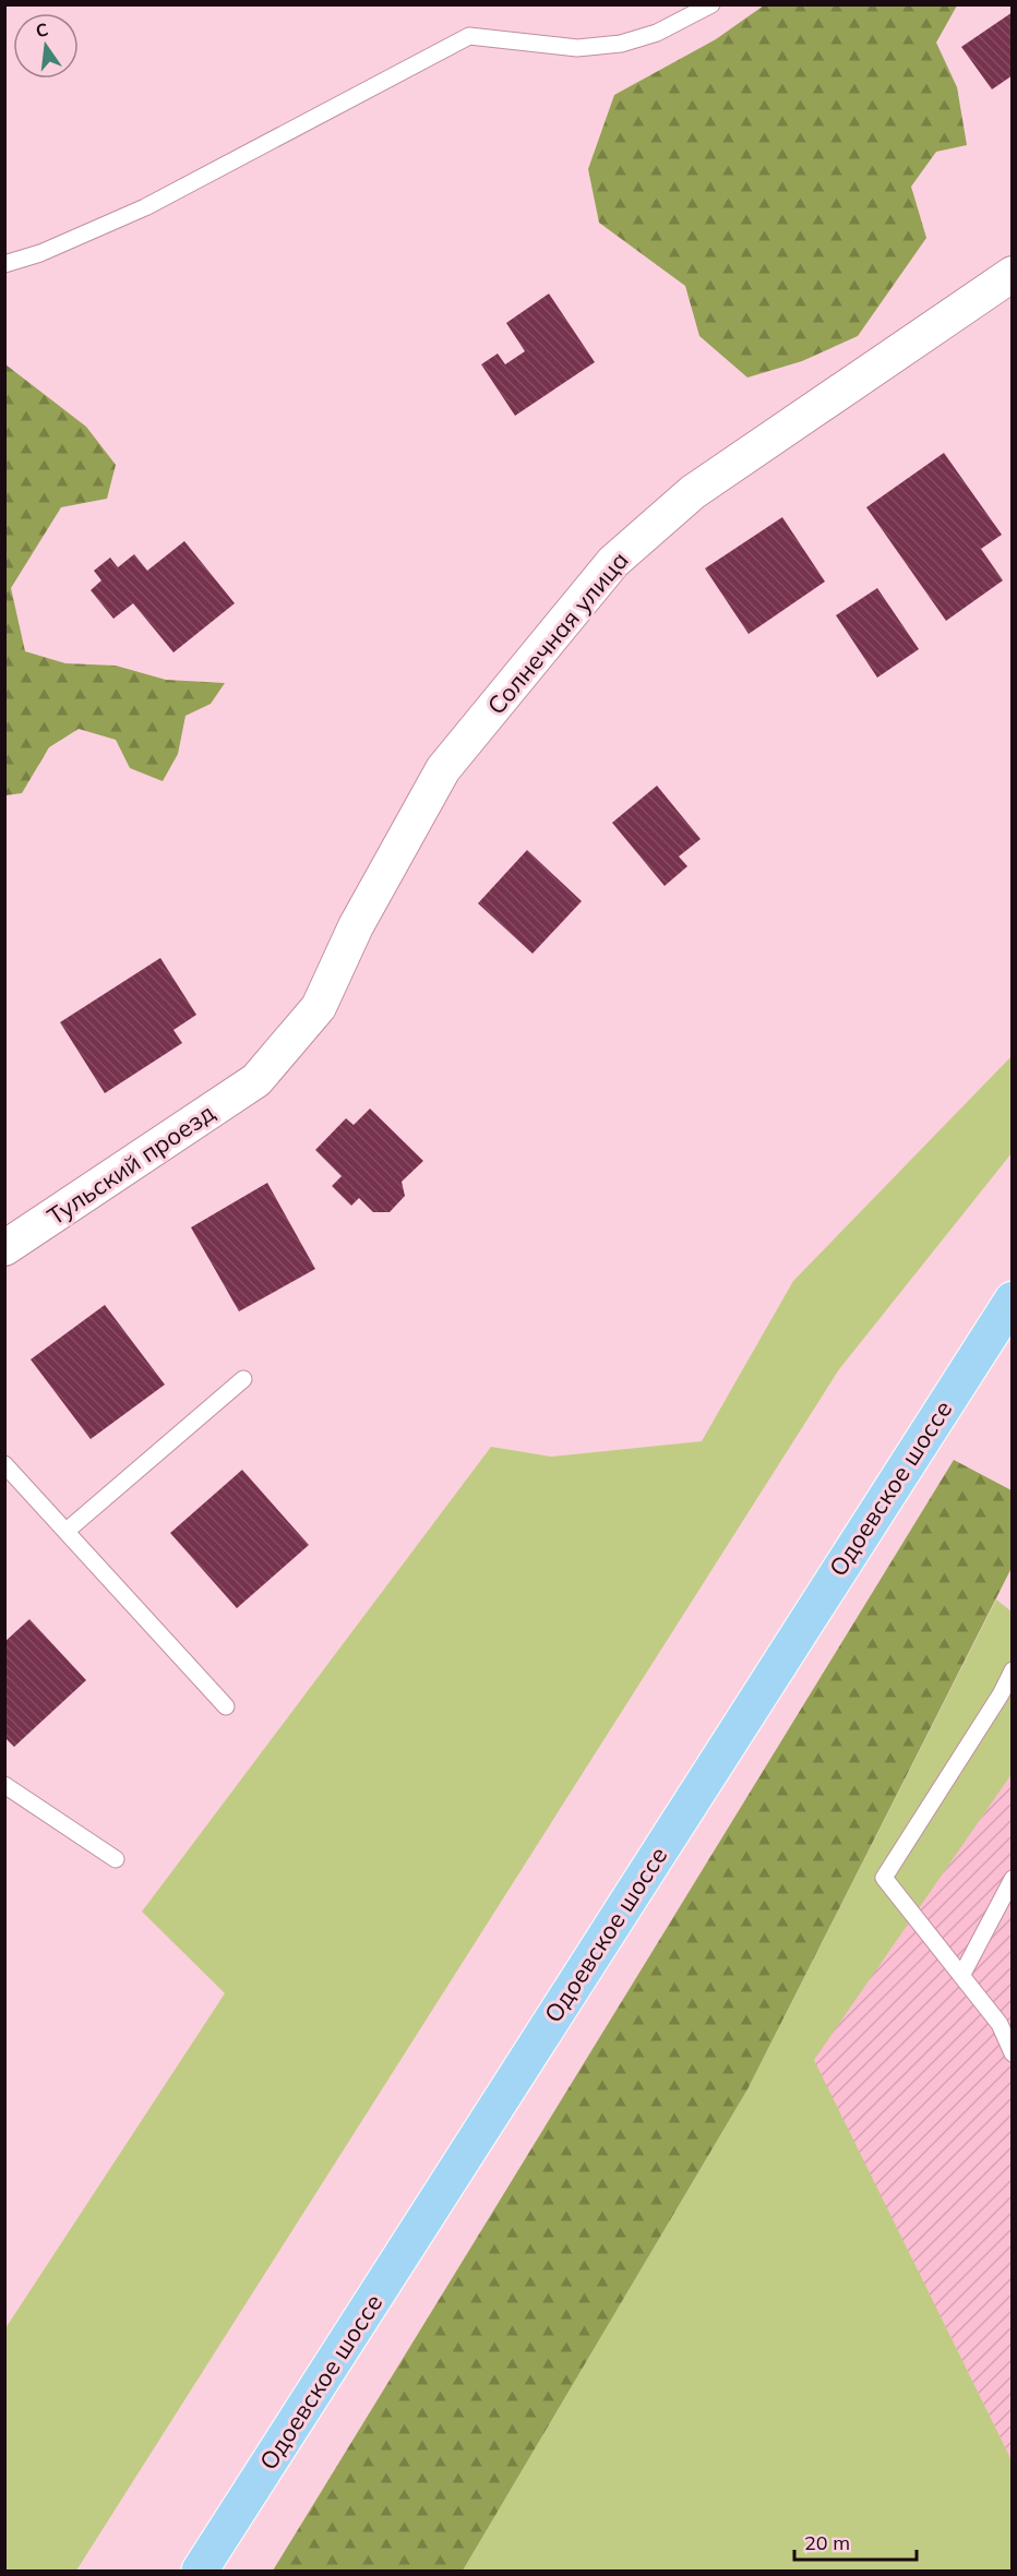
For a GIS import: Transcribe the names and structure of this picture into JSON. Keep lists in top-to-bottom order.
{
  "streets": {
    "main road": ["Одоевское шоссе"],
    "street": ["Солнечная улица", "Тульский проезд"]
  },
  "crossings": [
    ["Солнечная улица", "Тульский проезд"]
  ],
  "scale_bar": "20 m",
  "north": "top"
}
